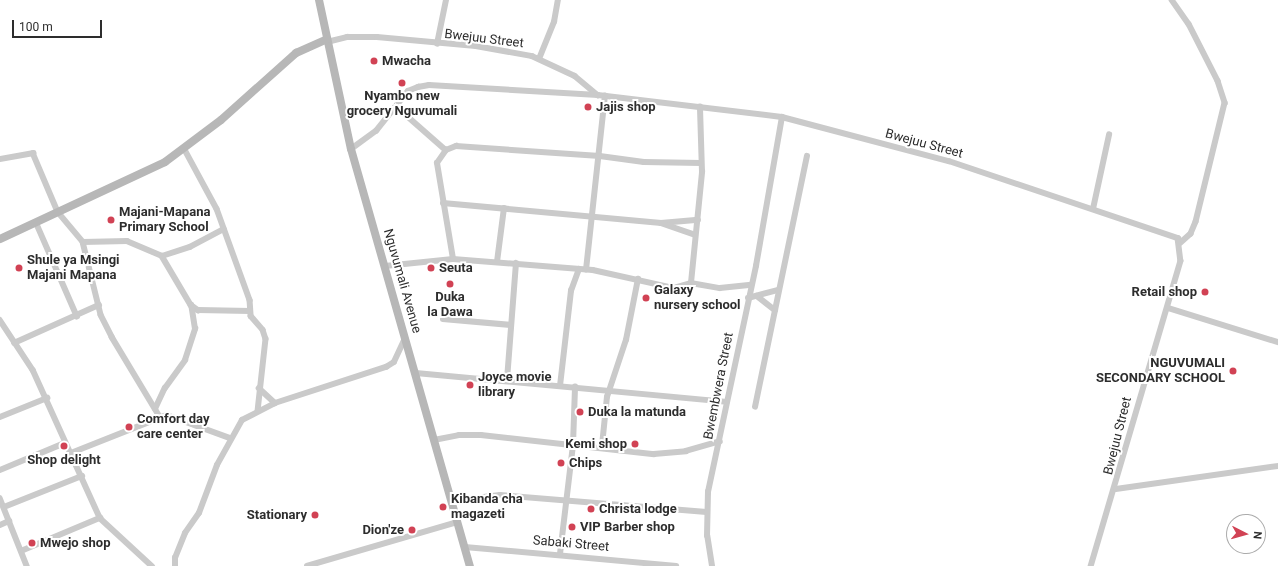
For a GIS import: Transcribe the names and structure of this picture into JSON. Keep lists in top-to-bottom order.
{
  "streets": {
    "street": [
      "Bwejuu Street",
      "Nguvumali Avenue",
      "Bwembwera Street",
      "Sabaki Street"
    ]
  },
  "crossings": [
    ["Bwejuu Street", "Nguvumali Avenue"],
    ["Bwejuu Street", "Bwembwera Street"],
    ["Nguvumali Avenue", "Sabaki Street"]
  ],
  "places": [
    "Mwacha",
    "Nyambo new grocery Nguvumali",
    "Jajis shop",
    "Majani-Mapana Primary School",
    "Shule ya Msingi Majani Mapana",
    "Seuta",
    "Duka la Dawa",
    "Retail shop",
    "Galaxy nursery school",
    "NGUVUMALI SECONDARY SCHOOL",
    "Joyce movie library",
    "Duka la matunda",
    "Comfort day care center",
    "Kemi shop",
    "Shop delight",
    "Chips",
    "Kibanda cha magazeti",
    "Christa lodge",
    "Stationary",
    "VIP Barber shop",
    "Dion'ze",
    "Mwejo shop"
  ],
  "scale_bar": "100 m",
  "north": "right"
}
